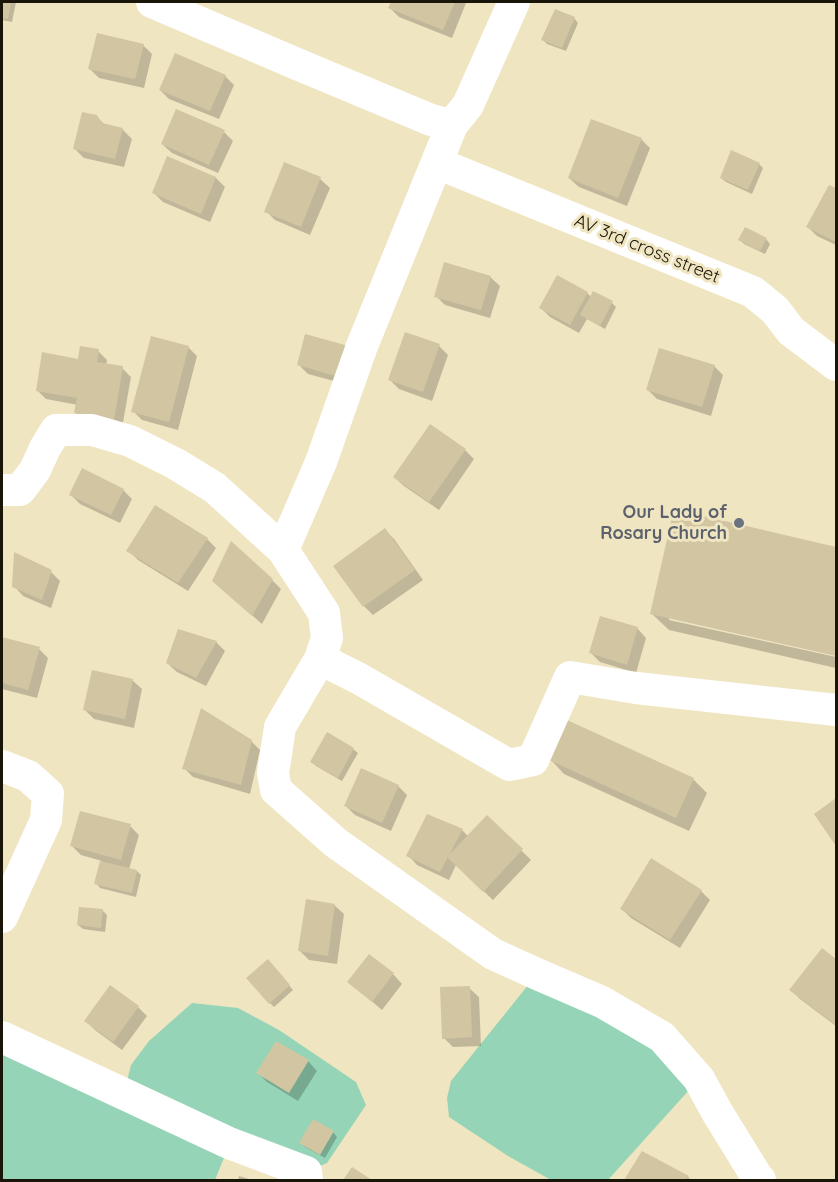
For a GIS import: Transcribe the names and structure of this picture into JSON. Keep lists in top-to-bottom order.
{
  "streets": {
    "street": ["AV 3rd cross street"]
  },
  "places": ["Our Lady of Rosary Church"]
}
